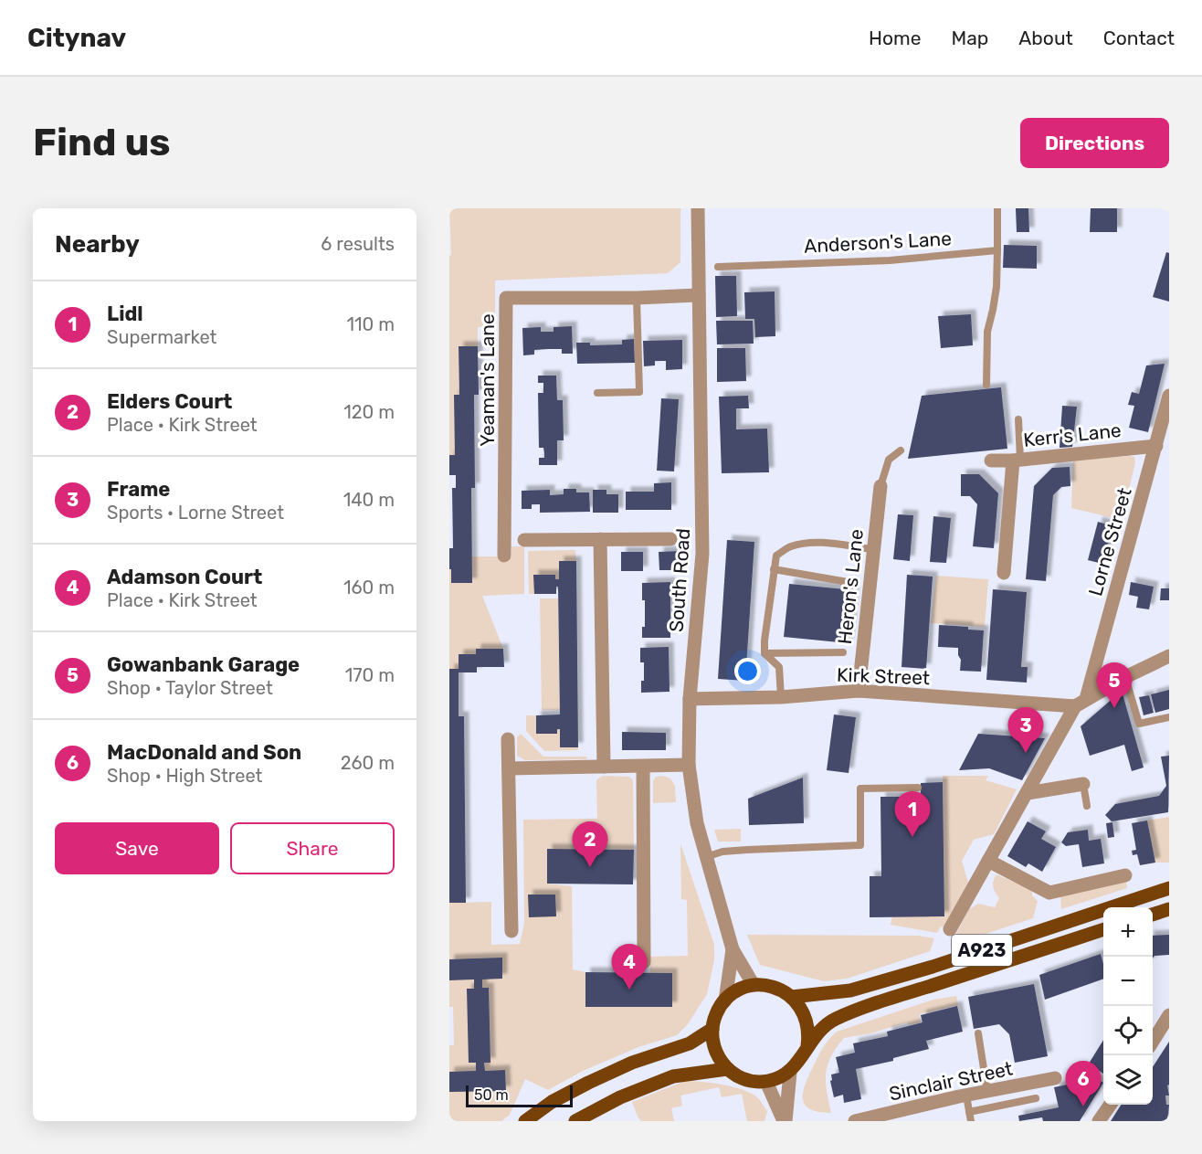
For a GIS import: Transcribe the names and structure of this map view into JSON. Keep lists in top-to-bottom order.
{
  "streets": {
    "main road": ["A923"],
    "street": [
      "Yeaman's Lane",
      "Kerr's Lane",
      "Lorne Street",
      "South Road",
      "Heron's Lane",
      "Kirk Street",
      "Sinclair Street"
    ],
    "lane": ["Anderson's Lane"]
  },
  "crossings": [
    ["Yeaman's Lane", "South Road"],
    ["Kerr's Lane", "Lorne Street"],
    ["Lorne Street", "Kirk Street"],
    ["South Road", "Kirk Street"],
    ["South Road", "A923"],
    ["Heron's Lane", "Kirk Street"]
  ],
  "scale_bar": "50 m",
  "page": {
    "header": "Citynav",
    "nav": [
      "Home",
      "Map",
      "About",
      "Contact"
    ],
    "buttons": [
      "Directions",
      ["Save", "Share"]
    ],
    "title": "Find us",
    "heading": ["Nearby", "6 results"],
    "list": [
      {
        "mark": "1",
        "name": "Lidl",
        "note": "Supermarket",
        "value": "110 m"
      },
      {
        "mark": "2",
        "name": "Elders Court",
        "note": "Place · Kirk Street",
        "value": "120 m"
      },
      {
        "mark": "3",
        "name": "Frame",
        "note": "Sports · Lorne Street",
        "value": "140 m"
      },
      {
        "mark": "4",
        "name": "Adamson Court",
        "note": "Place · Kirk Street",
        "value": "160 m"
      },
      {
        "mark": "5",
        "name": "Gowanbank Garage",
        "note": "Shop · Taylor Street",
        "value": "170 m"
      },
      {
        "mark": "6",
        "name": "MacDonald and Son",
        "note": "Shop · High Street",
        "value": "260 m"
      }
    ],
    "pins": [
      "5",
      "3",
      "1",
      "2",
      "4",
      "6"
    ],
    "map_buttons": ["+", "−"],
    "scale": "50 m"
  }
}
